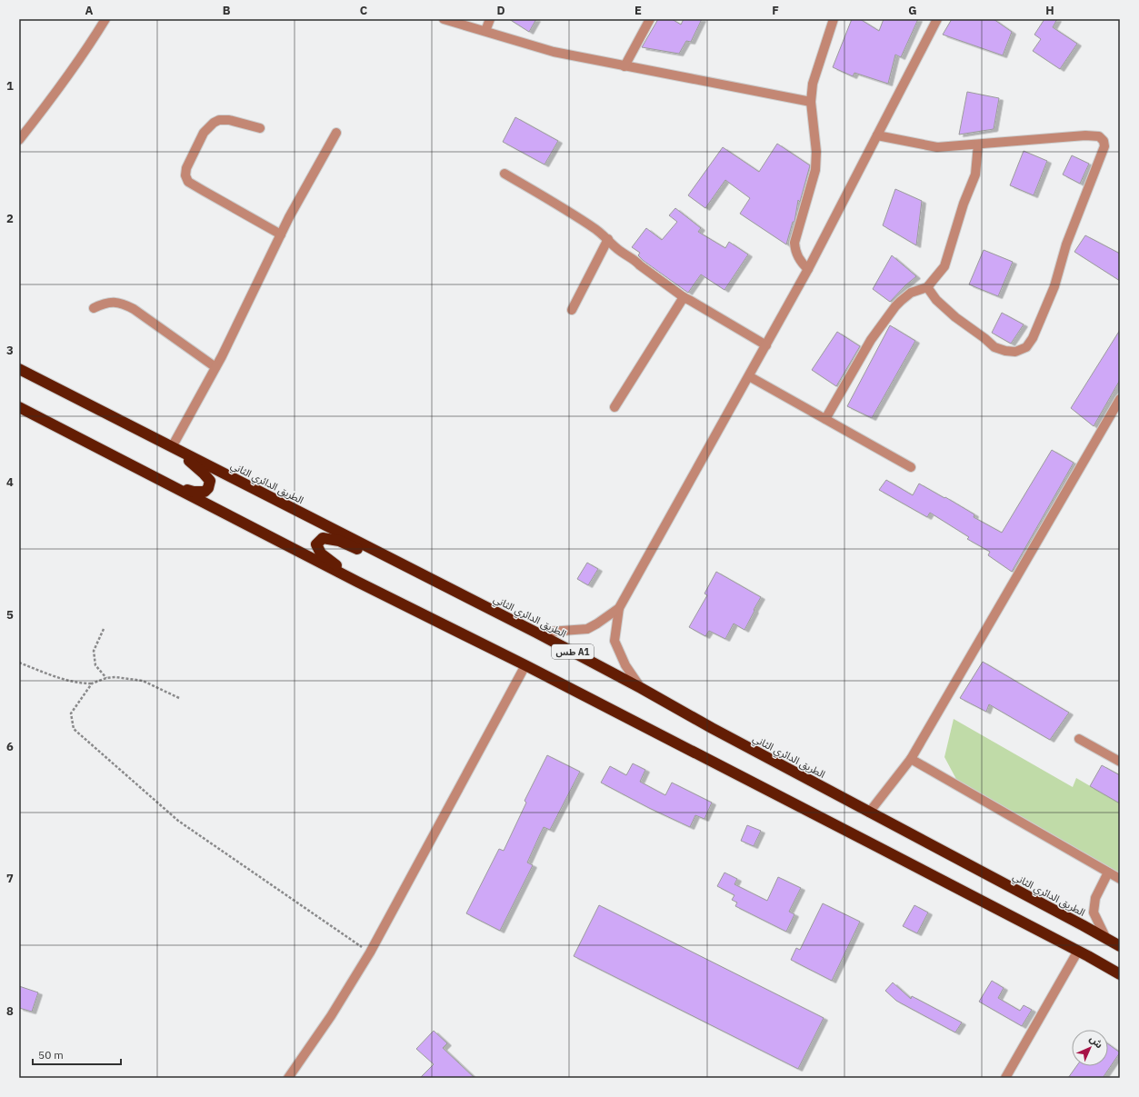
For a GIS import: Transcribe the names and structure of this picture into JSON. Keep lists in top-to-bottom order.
{
  "streets": {
    "highway": ["الطريق الدائري الثاني", "طس A1"]
  },
  "scale_bar": "50 m",
  "north": "top right",
  "grid": {
    "columns": [
      "A",
      "B",
      "C",
      "D",
      "E",
      "F",
      "G",
      "H"
    ],
    "rows": [
      "1",
      "2",
      "3",
      "4",
      "5",
      "6",
      "7",
      "8"
    ]
  }
}
